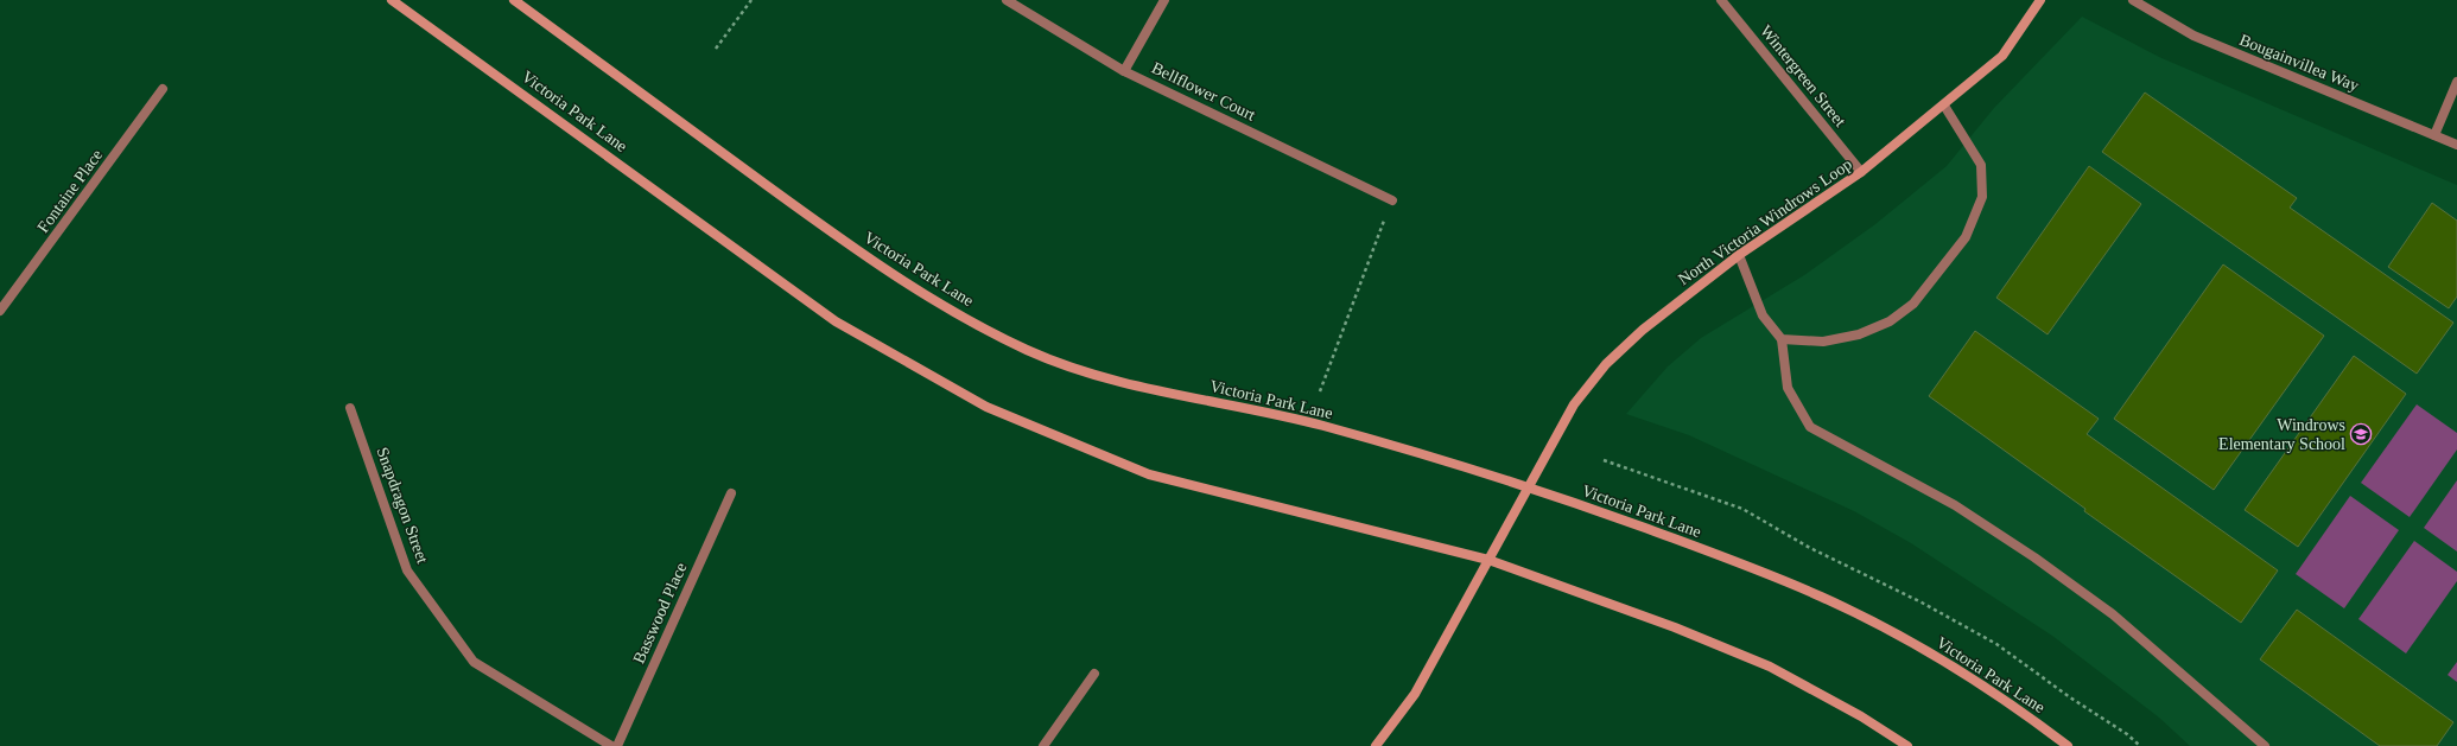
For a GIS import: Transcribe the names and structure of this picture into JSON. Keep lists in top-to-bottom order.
{
  "streets": {
    "street": [
      "Bougainvillea Way",
      "Wintergreen Street",
      "Bellflower Court",
      "Victoria Park Lane",
      "Fontaine Place",
      "North Victoria Windrows Loop",
      "Snapdragon Street",
      "Basswood Place"
    ]
  },
  "crossings": [
    ["Wintergreen Street", "North Victoria Windrows Loop"],
    ["Victoria Park Lane", "North Victoria Windrows Loop"]
  ],
  "places": {
    "school or university": ["Windrows Elementary School"]
  }
}
